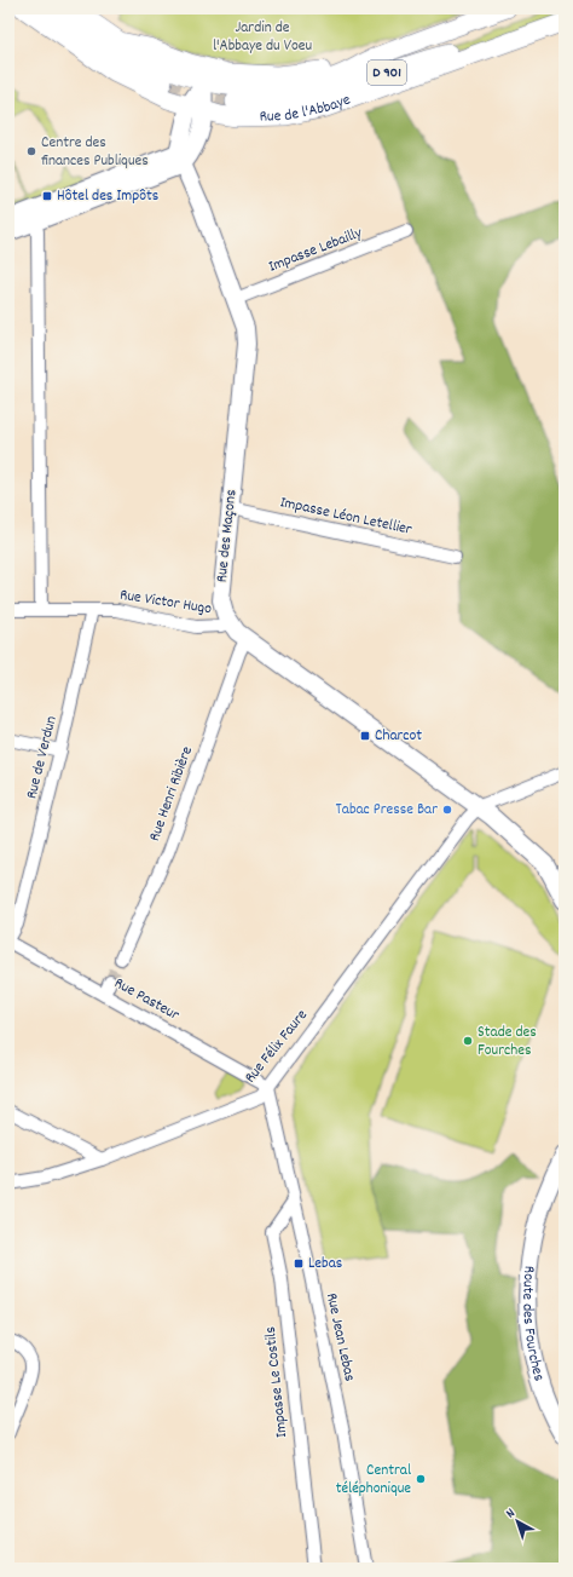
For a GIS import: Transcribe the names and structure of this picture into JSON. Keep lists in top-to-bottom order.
{
  "streets": {
    "main road": [
      "D 901",
      "Rue de l'Abbaye",
      "Rue des Maçons",
      "Route des Fourches"
    ],
    "street": [
      "Impasse Lebailly",
      "Impasse Léon Letellier",
      "Rue Victor Hugo",
      "Rue de Verdun",
      "Rue Henri Ribière",
      "Rue Pasteur",
      "Rue Félix Faure",
      "Rue Jean Lebas",
      "Impasse Le Costils"
    ]
  },
  "crossings": [
    ["D 901", "Rue de l'Abbaye"],
    ["Impasse Lebailly", "Rue des Maçons"],
    ["Impasse Léon Letellier", "Rue des Maçons"],
    ["Rue des Maçons", "Rue Victor Hugo"],
    ["Rue Victor Hugo", "Rue de Verdun"],
    ["Rue de Verdun", "Rue Pasteur"],
    ["Rue Pasteur", "Rue Félix Faure"],
    ["Rue Pasteur", "Rue Jean Lebas"],
    ["Rue Félix Faure", "Rue Jean Lebas"],
    ["Rue Jean Lebas", "Impasse Le Costils"]
  ],
  "parks": ["Jardin de l'Abbaye du Voeu"],
  "places": {
    "other": [
      "Centre des finances Publiques",
      "Tabac Presse Bar",
      "Stade des Fourches",
      "Central téléphonique"
    ],
    "transit": ["Hôtel des Impôts", "Charcot", "Lebas"]
  },
  "north": "top left"
}
